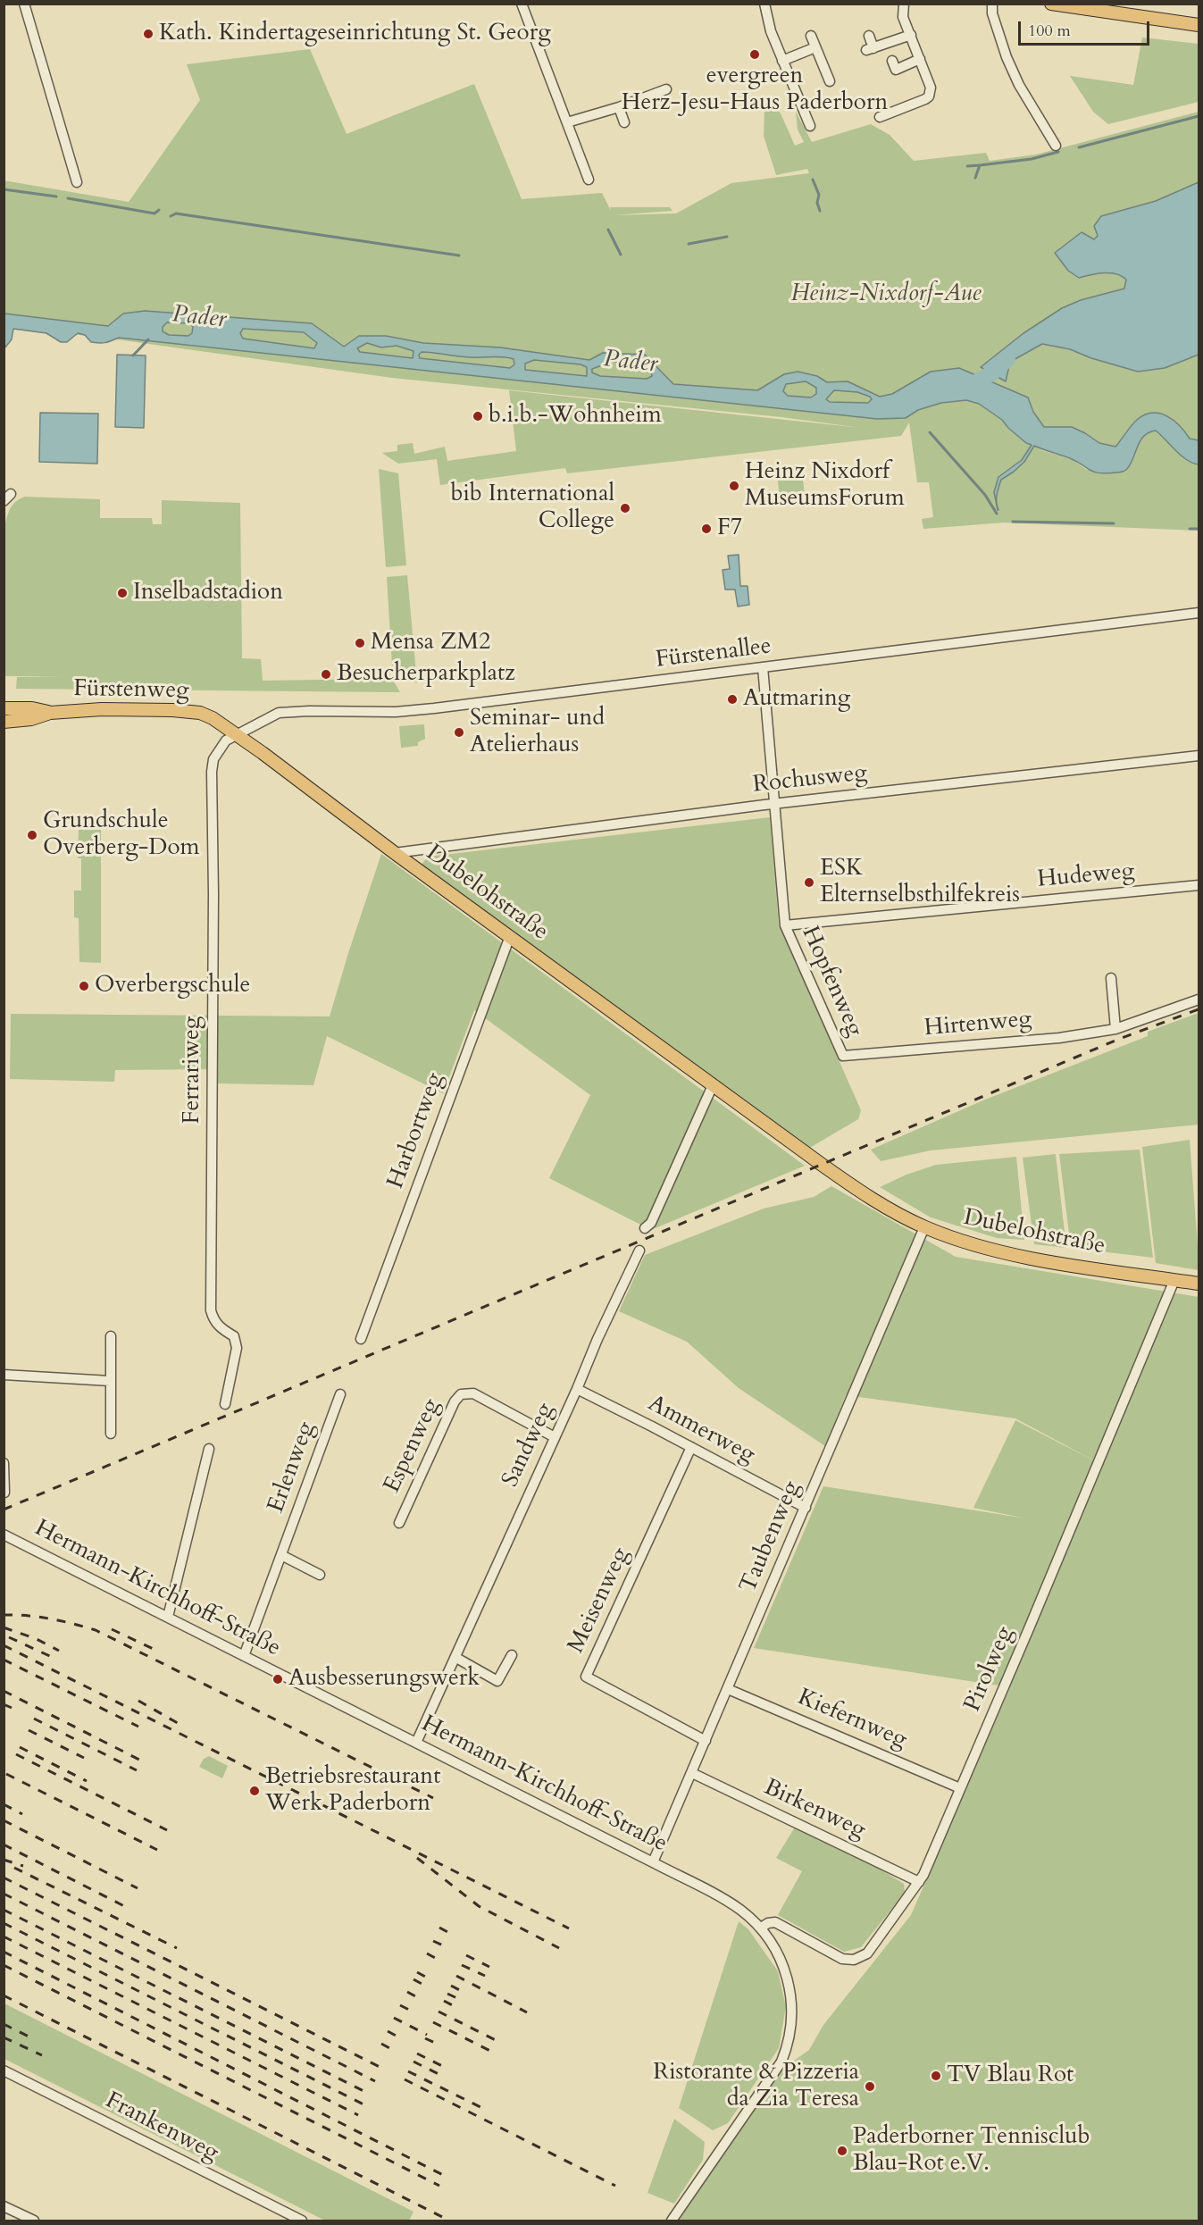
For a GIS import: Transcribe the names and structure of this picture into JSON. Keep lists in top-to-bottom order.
{
  "streets": {
    "main road": ["Fürstenweg", "Dubelohstraße"],
    "street": [
      "Fürstenallee",
      "Rochusweg",
      "Hudeweg",
      "Hopfenweg",
      "Hirtenweg",
      "Ferrariweg",
      "Harbortweg",
      "Ammerweg",
      "Sandweg",
      "Espenweg",
      "Erlenweg",
      "Taubenweg",
      "Hermann-Kirchhoff-Straße",
      "Meisenweg",
      "Pirolweg",
      "Kiefernweg",
      "Birkenweg",
      "Frankenweg"
    ]
  },
  "crossings": [
    ["Fürstenallee", "Fürstenweg"],
    ["Fürstenallee", "Dubelohstraße"],
    ["Fürstenallee", "Hopfenweg"],
    ["Fürstenallee", "Ferrariweg"],
    ["Fürstenweg", "Dubelohstraße"],
    ["Fürstenweg", "Ferrariweg"],
    ["Rochusweg", "Dubelohstraße"],
    ["Rochusweg", "Hopfenweg"],
    ["Hudeweg", "Hopfenweg"],
    ["Dubelohstraße", "Ferrariweg"],
    ["Dubelohstraße", "Harbortweg"],
    ["Dubelohstraße", "Taubenweg"],
    ["Dubelohstraße", "Pirolweg"],
    ["Hopfenweg", "Hirtenweg"],
    ["Ammerweg", "Sandweg"],
    ["Ammerweg", "Taubenweg"],
    ["Ammerweg", "Meisenweg"],
    ["Sandweg", "Espenweg"],
    ["Sandweg", "Hermann-Kirchhoff-Straße"],
    ["Erlenweg", "Hermann-Kirchhoff-Straße"],
    ["Taubenweg", "Hermann-Kirchhoff-Straße"],
    ["Taubenweg", "Meisenweg"],
    ["Taubenweg", "Kiefernweg"],
    ["Taubenweg", "Birkenweg"],
    ["Hermann-Kirchhoff-Straße", "Pirolweg"],
    ["Pirolweg", "Kiefernweg"],
    ["Pirolweg", "Birkenweg"]
  ],
  "water": ["Pader"],
  "parks": ["Heinz-Nixdorf-Aue"],
  "places": [
    "Kath. Kindertageseinrichtung St. Georg",
    "evergreen Herz-Jesu-Haus Paderborn",
    "b.i.b.-Wohnheim",
    "Heinz Nixdorf MuseumsForum",
    "bib International College",
    "F7",
    "Inselbadstadion",
    "Mensa ZM2",
    "Besucherparkplatz",
    "Autmaring",
    "Seminar- und Atelierhaus",
    "Grundschule Overberg-Dom",
    "ESK Elternselbsthilfekreis",
    "Overbergschule",
    "Ausbesserungswerk",
    "Betriebsrestaurant Werk Paderborn",
    "TV Blau Rot",
    "Ristorante & Pizzeria da Zia Teresa",
    "Paderborner Tennisclub Blau-Rot e.V."
  ],
  "scale_bar": "100 m"
}
